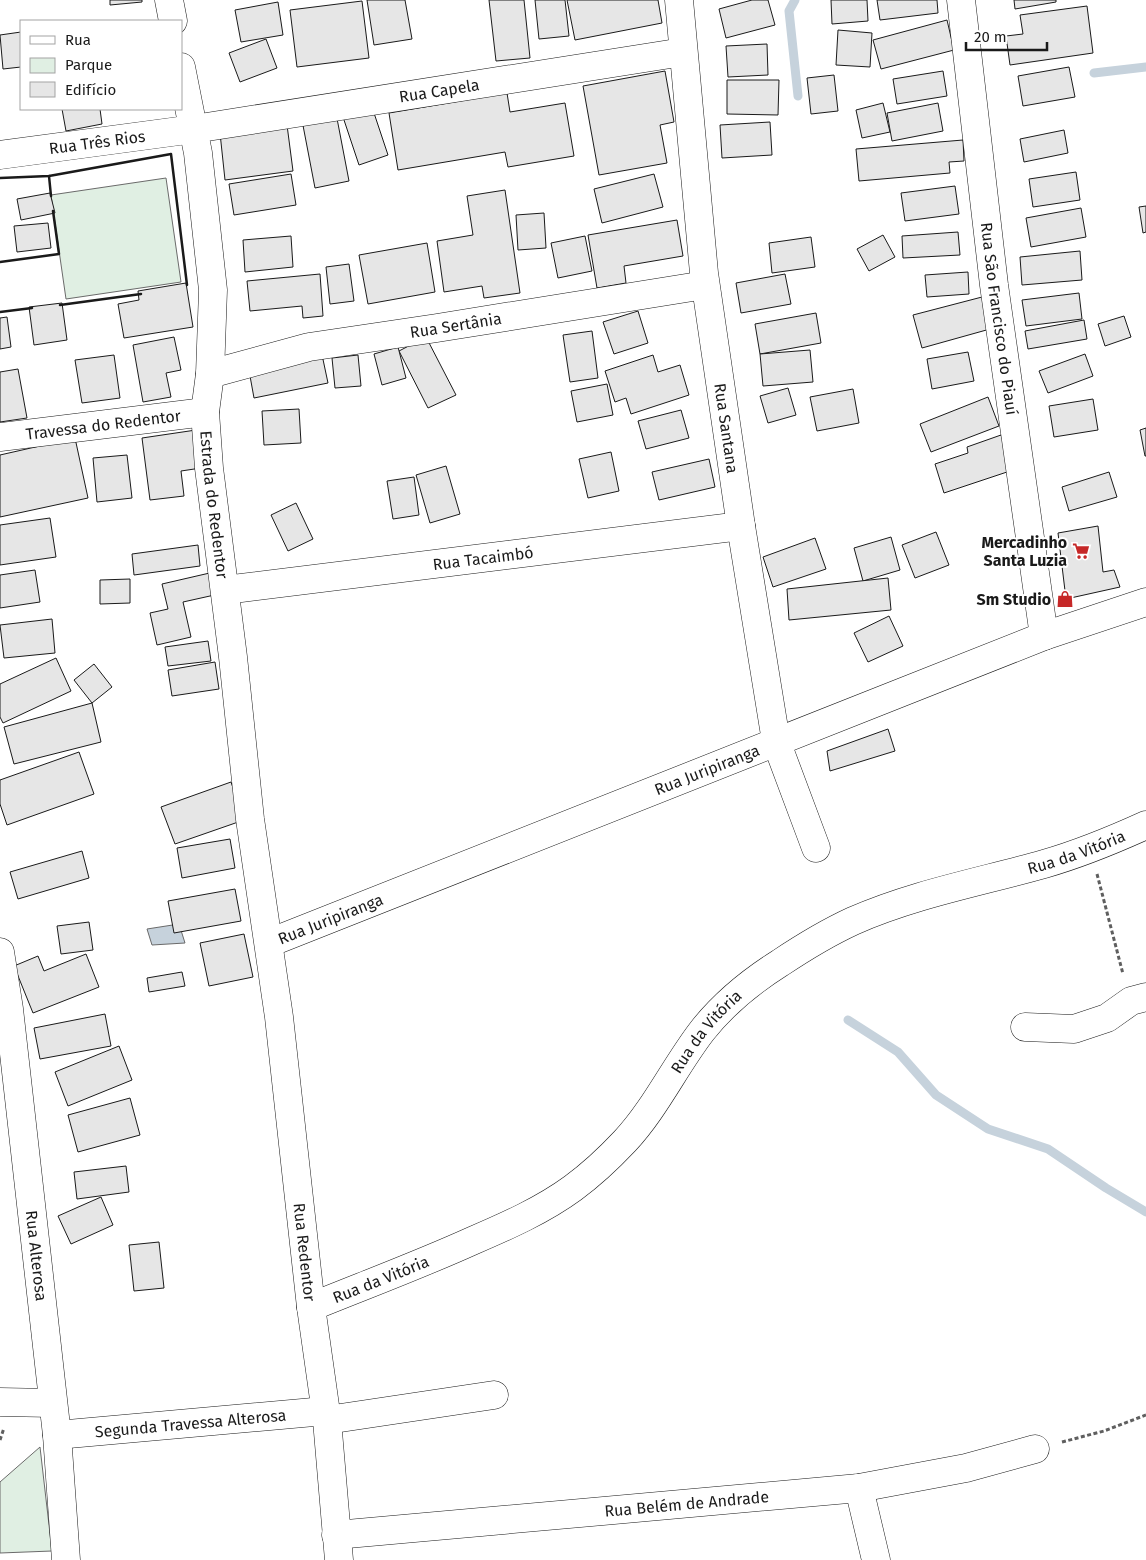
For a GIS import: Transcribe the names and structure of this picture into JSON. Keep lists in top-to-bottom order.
{
  "streets": {
    "street": [
      "Rua Capela",
      "Rua Três Rios",
      "Rua São Francisco do Piauí",
      "Rua Sertânia",
      "Travessa do Redentor",
      "Rua Santana",
      "Estrada do Redentor",
      "Rua Tacaimbó",
      "Rua Juripiranga",
      "Rua da Vitória",
      "Rua Redentor",
      "Rua Alterosa",
      "Segunda Travessa Alterosa",
      "Rua Belém de Andrade"
    ]
  },
  "crossings": [
    ["Rua Capela", "Rua Três Rios"],
    ["Rua Capela", "Rua Santana"],
    ["Rua Capela", "Estrada do Redentor"],
    ["Rua Três Rios", "Estrada do Redentor"],
    ["Rua São Francisco do Piauí", "Rua Juripiranga"],
    ["Rua Sertânia", "Rua Santana"],
    ["Rua Sertânia", "Estrada do Redentor"],
    ["Travessa do Redentor", "Estrada do Redentor"],
    ["Rua Santana", "Rua Tacaimbó"],
    ["Rua Santana", "Rua Juripiranga"],
    ["Estrada do Redentor", "Rua Tacaimbó"],
    ["Estrada do Redentor", "Rua Juripiranga"],
    ["Estrada do Redentor", "Rua Redentor"],
    ["Rua Juripiranga", "Rua Redentor"],
    ["Rua da Vitória", "Rua Redentor"],
    ["Rua Redentor", "Segunda Travessa Alterosa"],
    ["Rua Redentor", "Rua Belém de Andrade"],
    ["Rua Alterosa", "Segunda Travessa Alterosa"]
  ],
  "places": {
    "supermarket": ["Mercadinho Santa Luzia"],
    "shop": ["Sm Studio"]
  },
  "legend": ["Rua", "Parque", "Edifício"],
  "scale_bar": "20 m"
}
